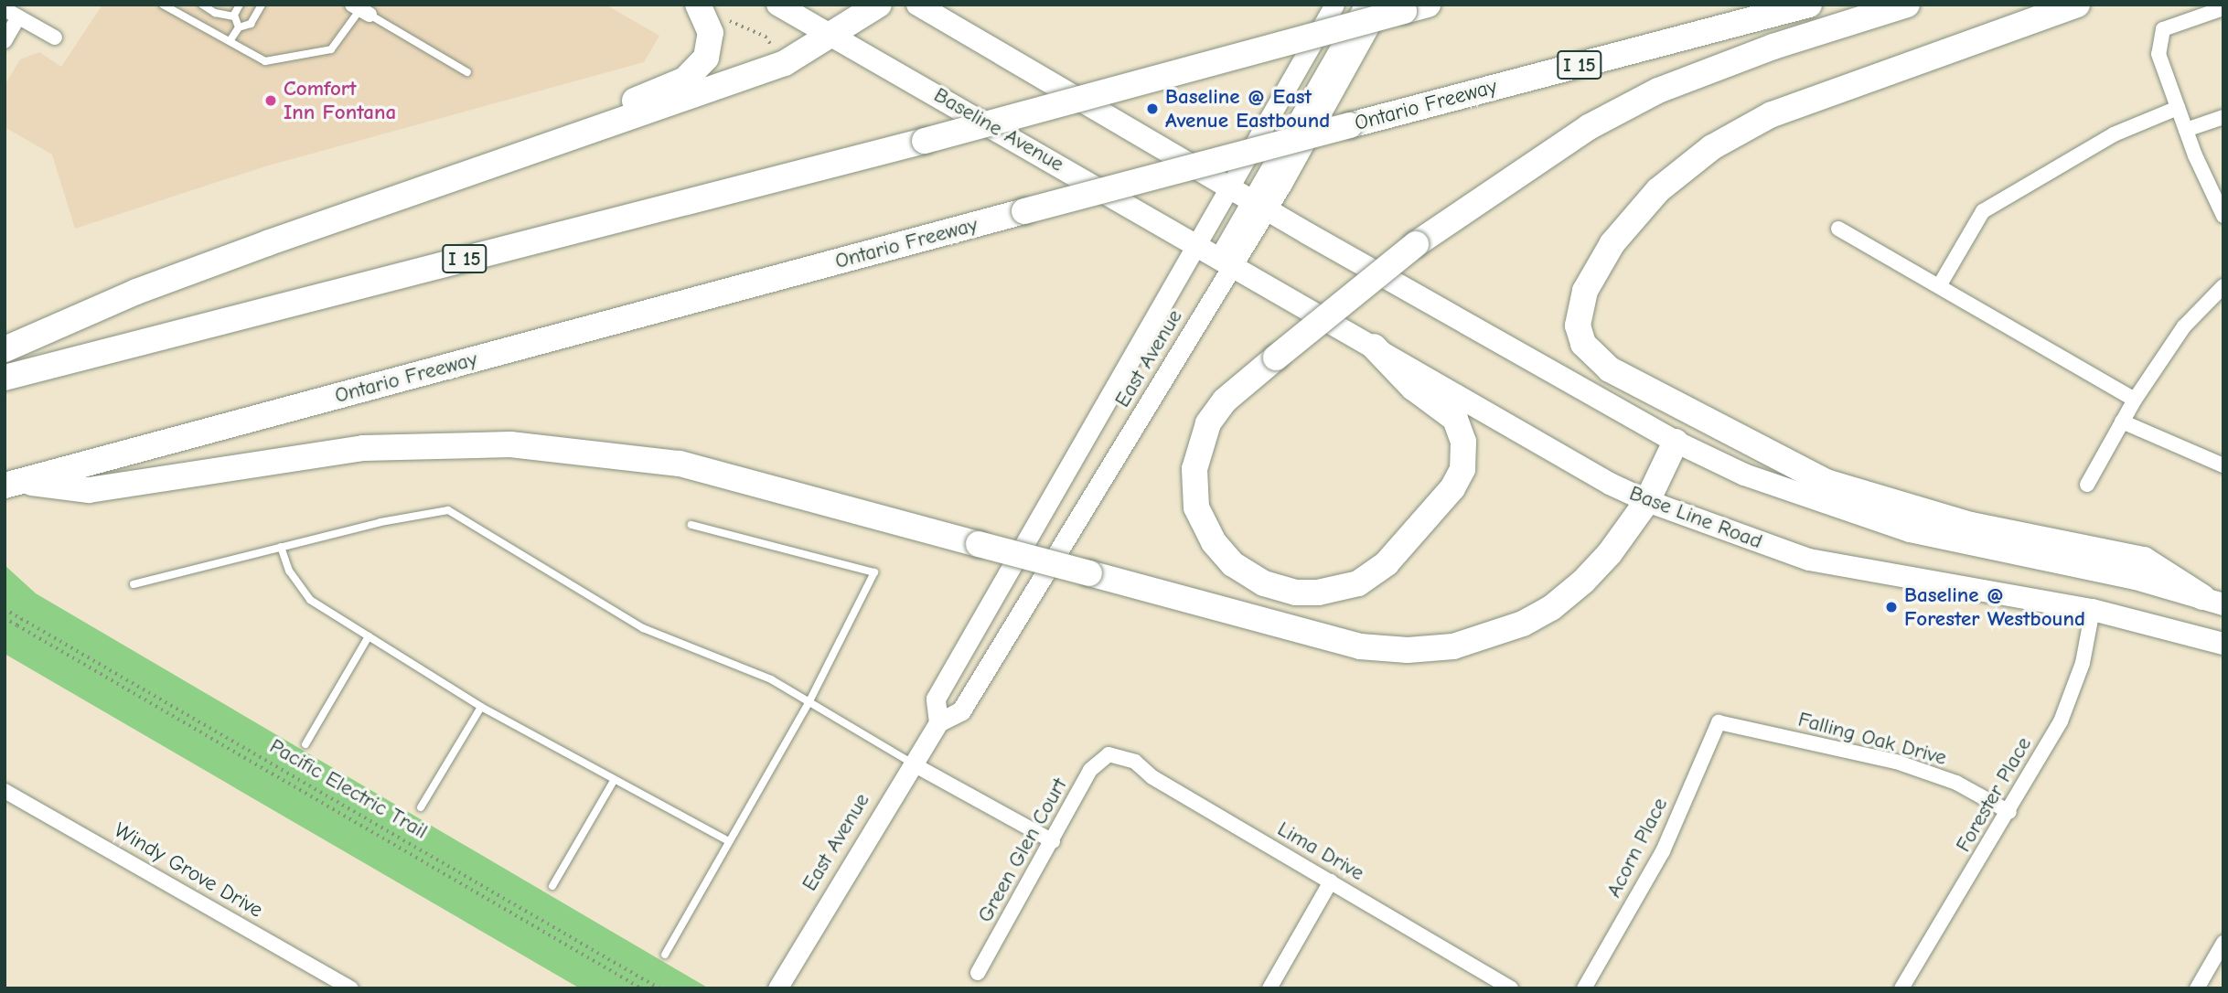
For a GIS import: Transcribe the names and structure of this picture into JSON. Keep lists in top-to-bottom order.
{
  "streets": {
    "highway": ["I 15", "Ontario Freeway"],
    "main road": ["Baseline Avenue", "East Avenue", "Base Line Road"],
    "street": [
      "Falling Oak Drive",
      "Forester Place",
      "Acorn Place",
      "Green Glen Court",
      "Lima Drive",
      "Windy Grove Drive"
    ],
    "path": ["Pacific Electric Trail"]
  },
  "crossings": [
    ["Baseline Avenue", "East Avenue"],
    ["Baseline Avenue", "Base Line Road"],
    ["East Avenue", "Base Line Road"],
    ["Base Line Road", "Forester Place"],
    ["Falling Oak Drive", "Forester Place"],
    ["Falling Oak Drive", "Acorn Place"],
    ["Green Glen Court", "Lima Drive"]
  ],
  "places": ["Comfort Inn Fontana", "Baseline @ East Avenue Eastbound", "Baseline @ Forester Westbound"]
}
